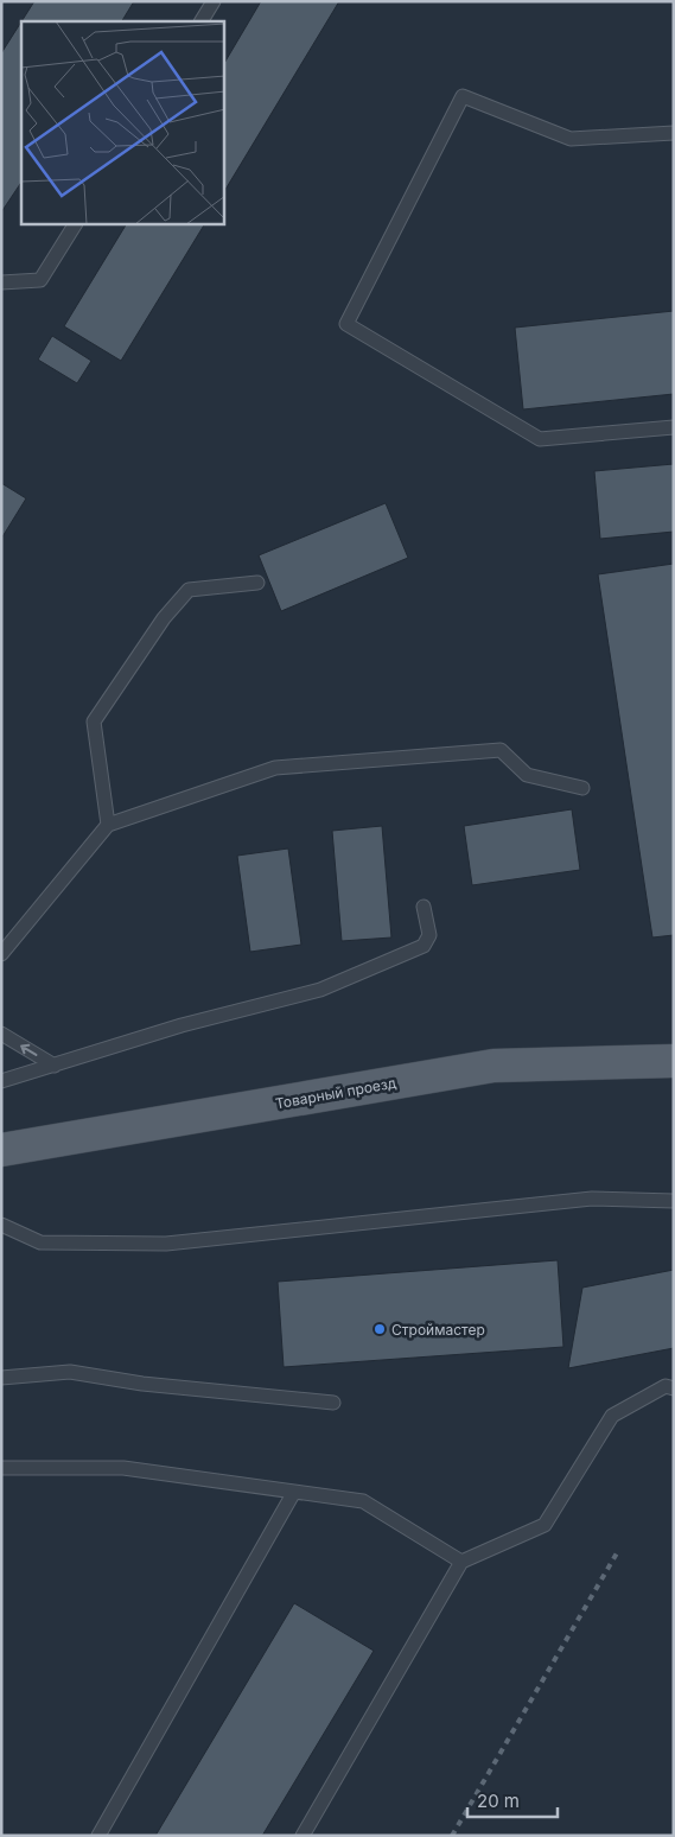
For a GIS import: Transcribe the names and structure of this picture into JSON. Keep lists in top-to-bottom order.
{
  "streets": {
    "main road": ["Товарный проезд"]
  },
  "places": ["Строймастер"],
  "scale_bar": "20 m"
}
